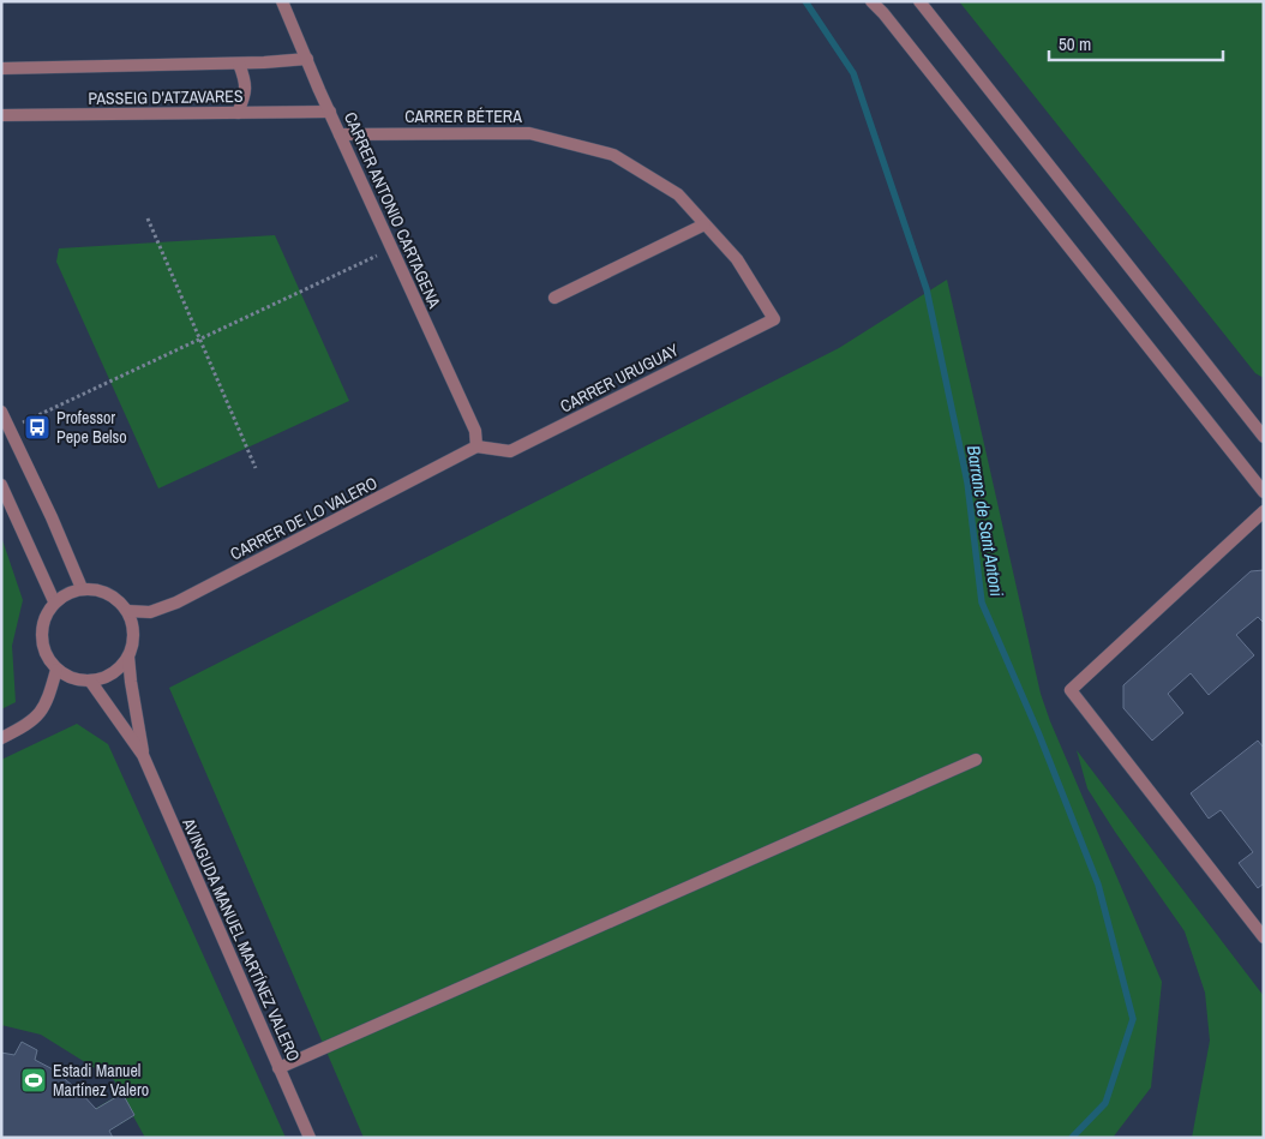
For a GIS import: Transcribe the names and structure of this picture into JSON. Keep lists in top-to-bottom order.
{
  "streets": {
    "street": [
      "PASSEIG D'ATZAVARES",
      "CARRER BÉTERA",
      "CARRER ANTONIO CARTAGENA",
      "CARRER URUGUAY",
      "CARRER DE LO VALERO",
      "AVINGUDA MANUEL MARTÍNEZ VALERO"
    ]
  },
  "crossings": [
    ["PASSEIG D'ATZAVARES", "CARRER ANTONIO CARTAGENA"],
    ["CARRER BÉTERA", "CARRER ANTONIO CARTAGENA"],
    ["CARRER BÉTERA", "CARRER URUGUAY"],
    ["CARRER ANTONIO CARTAGENA", "CARRER URUGUAY"],
    ["CARRER ANTONIO CARTAGENA", "CARRER DE LO VALERO"],
    ["CARRER URUGUAY", "CARRER DE LO VALERO"],
    ["CARRER DE LO VALERO", "AVINGUDA MANUEL MARTÍNEZ VALERO"]
  ],
  "water": ["Barranc de Sant Antoni"],
  "places": {
    "bus stop": ["Professor Pepe Belso"],
    "sports": ["Estadi Manuel Martínez Valero"]
  },
  "scale_bar": "50 m"
}
